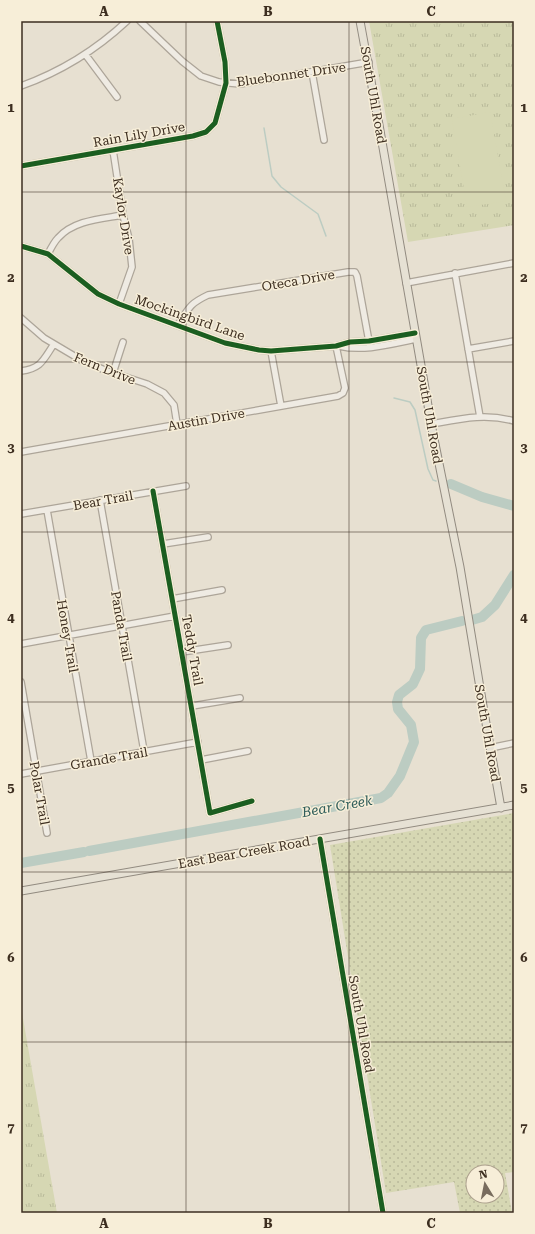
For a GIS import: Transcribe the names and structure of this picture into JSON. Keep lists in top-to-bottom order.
{
  "streets": {
    "main road": ["South Uhl Road", "East Bear Creek Road"],
    "street": [
      "Bluebonnet Drive",
      "Rain Lily Drive",
      "Kaylor Drive",
      "Oteca Drive",
      "Mockingbird Lane",
      "Fern Drive",
      "Austin Drive",
      "Bear Trail",
      "Panda Trail",
      "Honey Trail",
      "Teddy Trail",
      "Grande Trail",
      "Polar Trail"
    ]
  },
  "crossings": [
    ["Bluebonnet Drive", "South Uhl Road"],
    ["Bluebonnet Drive", "Rain Lily Drive"],
    ["South Uhl Road", "Mockingbird Lane"],
    ["South Uhl Road", "East Bear Creek Road"],
    ["Rain Lily Drive", "Kaylor Drive"],
    ["Kaylor Drive", "Mockingbird Lane"],
    ["Oteca Drive", "Mockingbird Lane"],
    ["Mockingbird Lane", "Austin Drive"],
    ["Fern Drive", "Austin Drive"],
    ["Bear Trail", "Panda Trail"],
    ["Bear Trail", "Honey Trail"],
    ["Bear Trail", "Teddy Trail"],
    ["Panda Trail", "Grande Trail"],
    ["Honey Trail", "Grande Trail"],
    ["Teddy Trail", "Grande Trail"],
    ["Grande Trail", "Polar Trail"]
  ],
  "water": ["Bear Creek"],
  "north": "top",
  "grid": {
    "columns": ["A", "B", "C"],
    "rows": [
      "1",
      "2",
      "3",
      "4",
      "5",
      "6",
      "7"
    ]
  }
}
